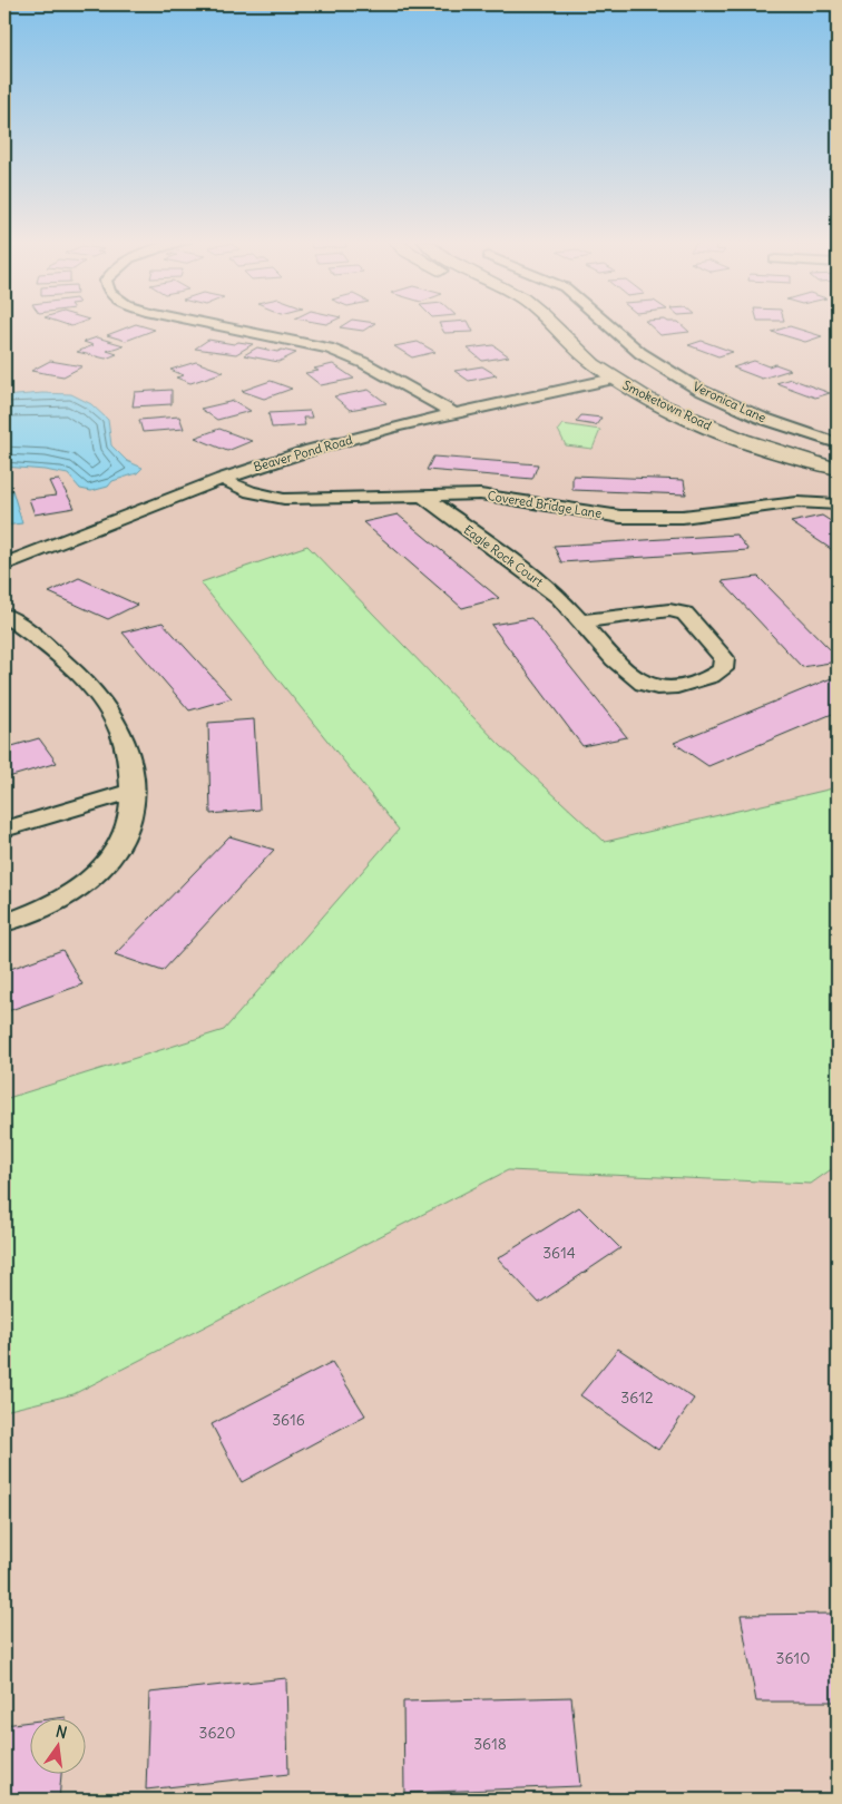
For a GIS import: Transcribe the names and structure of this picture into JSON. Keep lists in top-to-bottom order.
{
  "streets": {
    "main road": ["Smoketown Road"],
    "street": [
      "Veronica Lane",
      "Beaver Pond Road",
      "Covered Bridge Lane",
      "Eagle Rock Court"
    ]
  },
  "crossings": [
    ["Smoketown Road", "Beaver Pond Road"],
    ["Beaver Pond Road", "Covered Bridge Lane"],
    ["Covered Bridge Lane", "Eagle Rock Court"]
  ],
  "house_numbers": [
    "3614",
    "3612",
    "3616",
    "3610",
    "3620",
    "3618"
  ],
  "north": "top"
}
